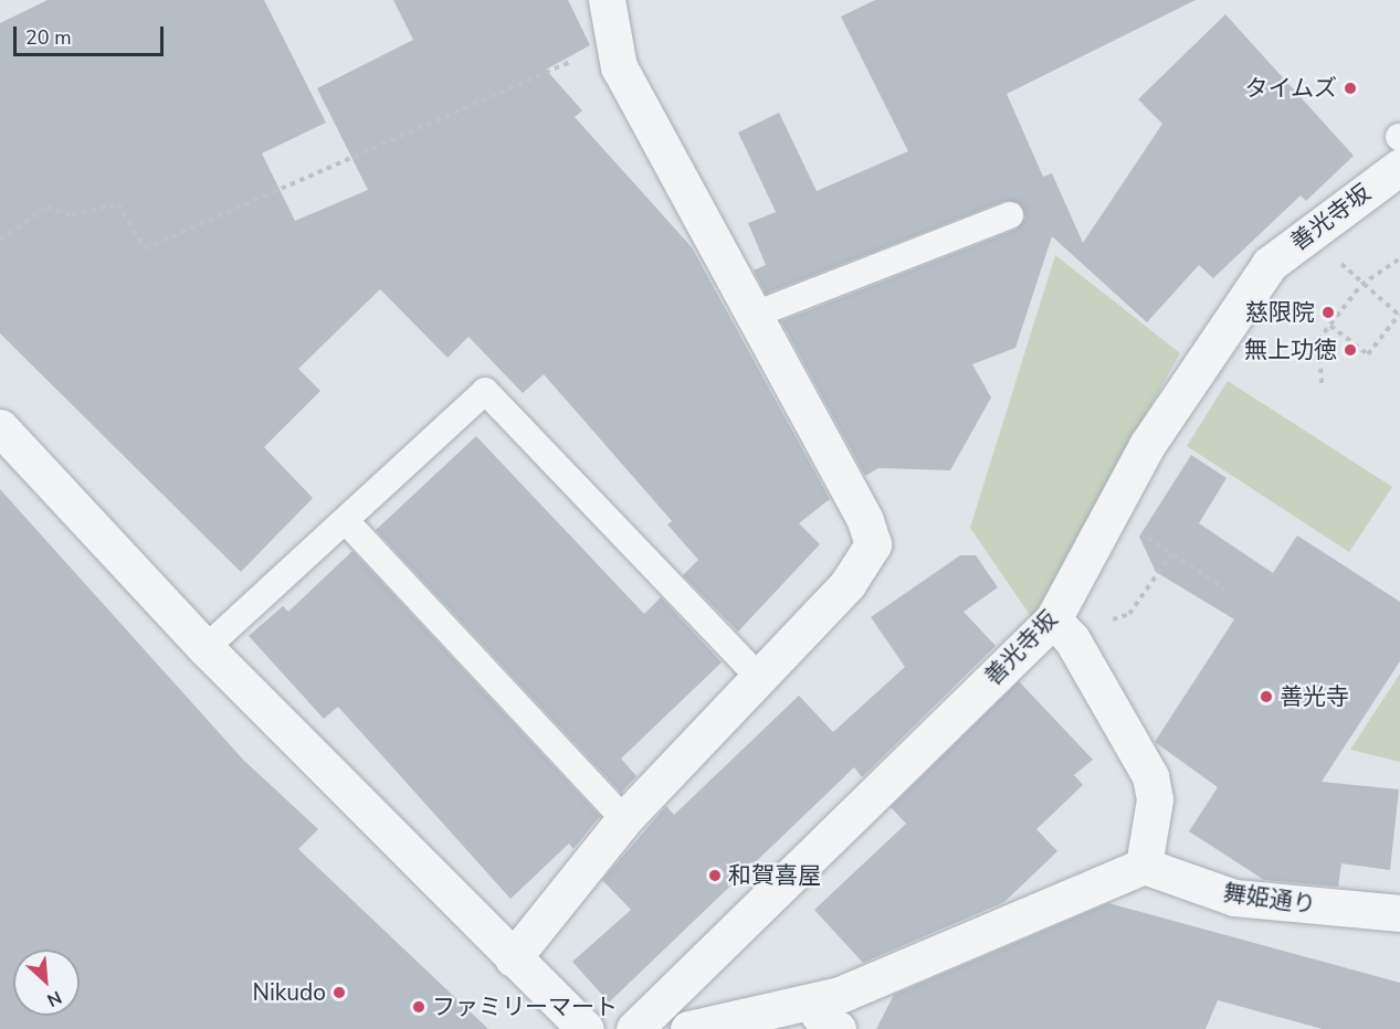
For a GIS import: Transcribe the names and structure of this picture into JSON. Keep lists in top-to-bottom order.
{
  "streets": {
    "street": ["善光寺坂", "舞姫通り"]
  },
  "places": [
    "タイムズ",
    "慈限院",
    "無上功徳",
    "善光寺",
    "和賀喜屋",
    "Nikudo",
    "ファミリーマート"
  ],
  "scale_bar": "20 m",
  "north": "bottom right"
}
